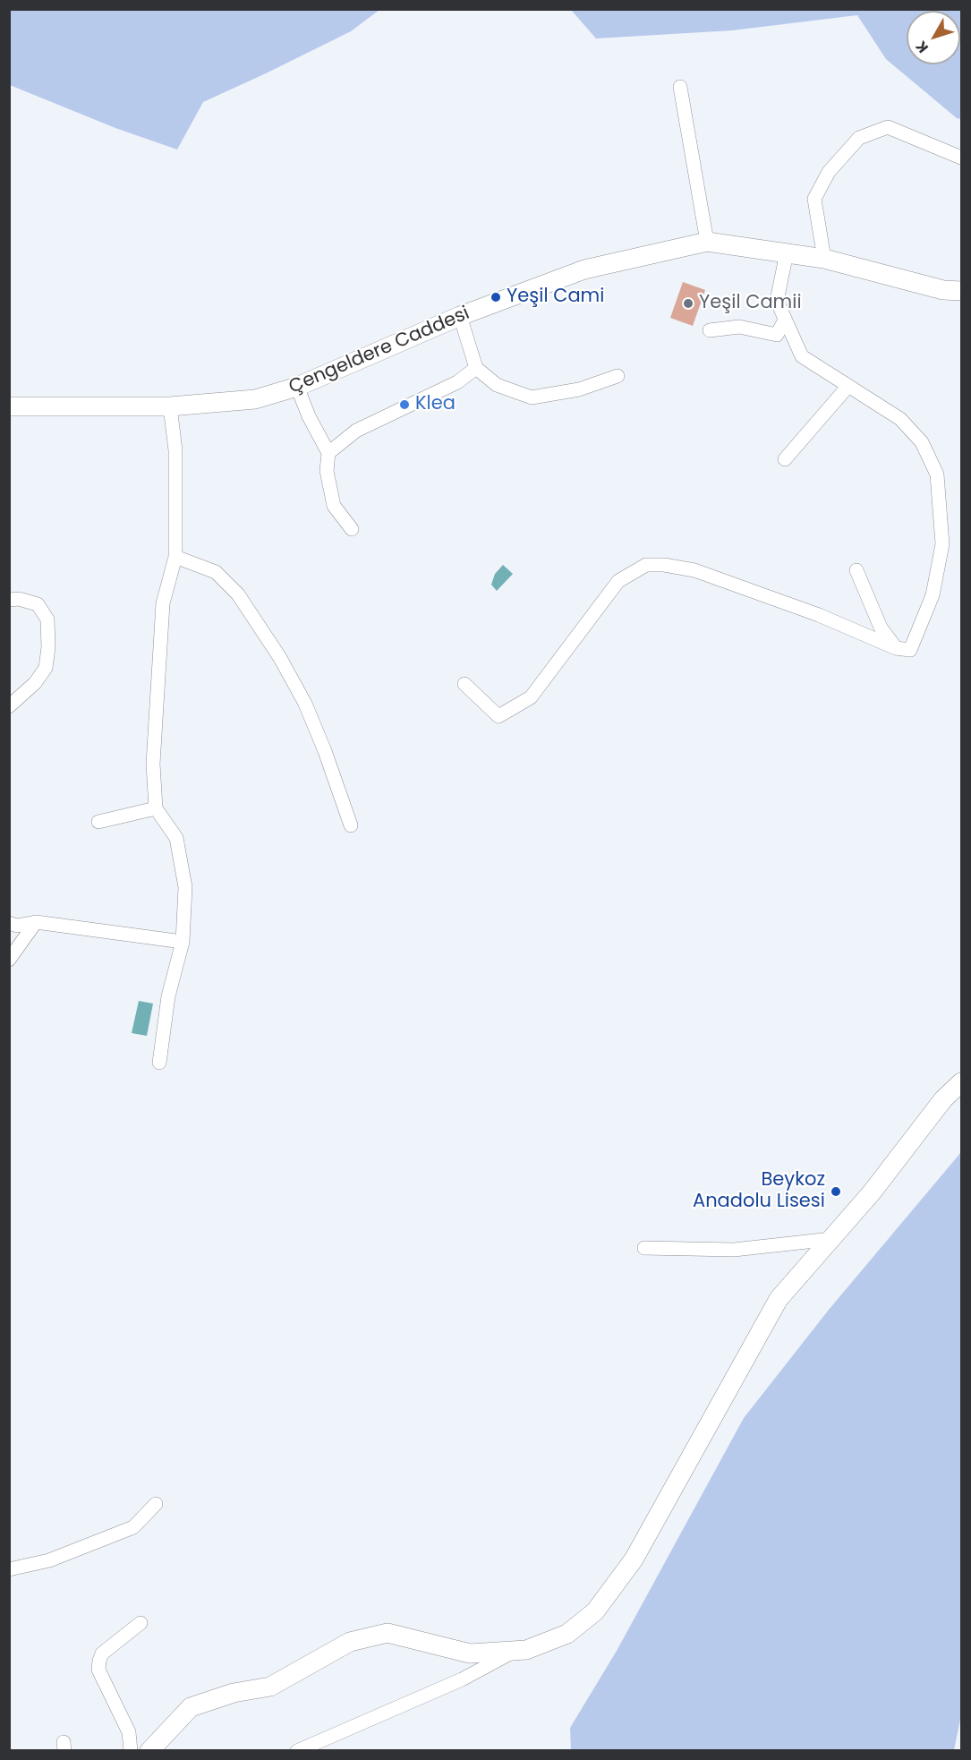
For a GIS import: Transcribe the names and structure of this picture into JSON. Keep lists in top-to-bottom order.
{
  "streets": {
    "street": ["Çengeldere Caddesi"]
  },
  "places": [
    "Yeşil Cami",
    "Yeşil Camii",
    "Klea",
    "Beykoz Anadolu Lisesi"
  ],
  "north": "bottom left"
}
